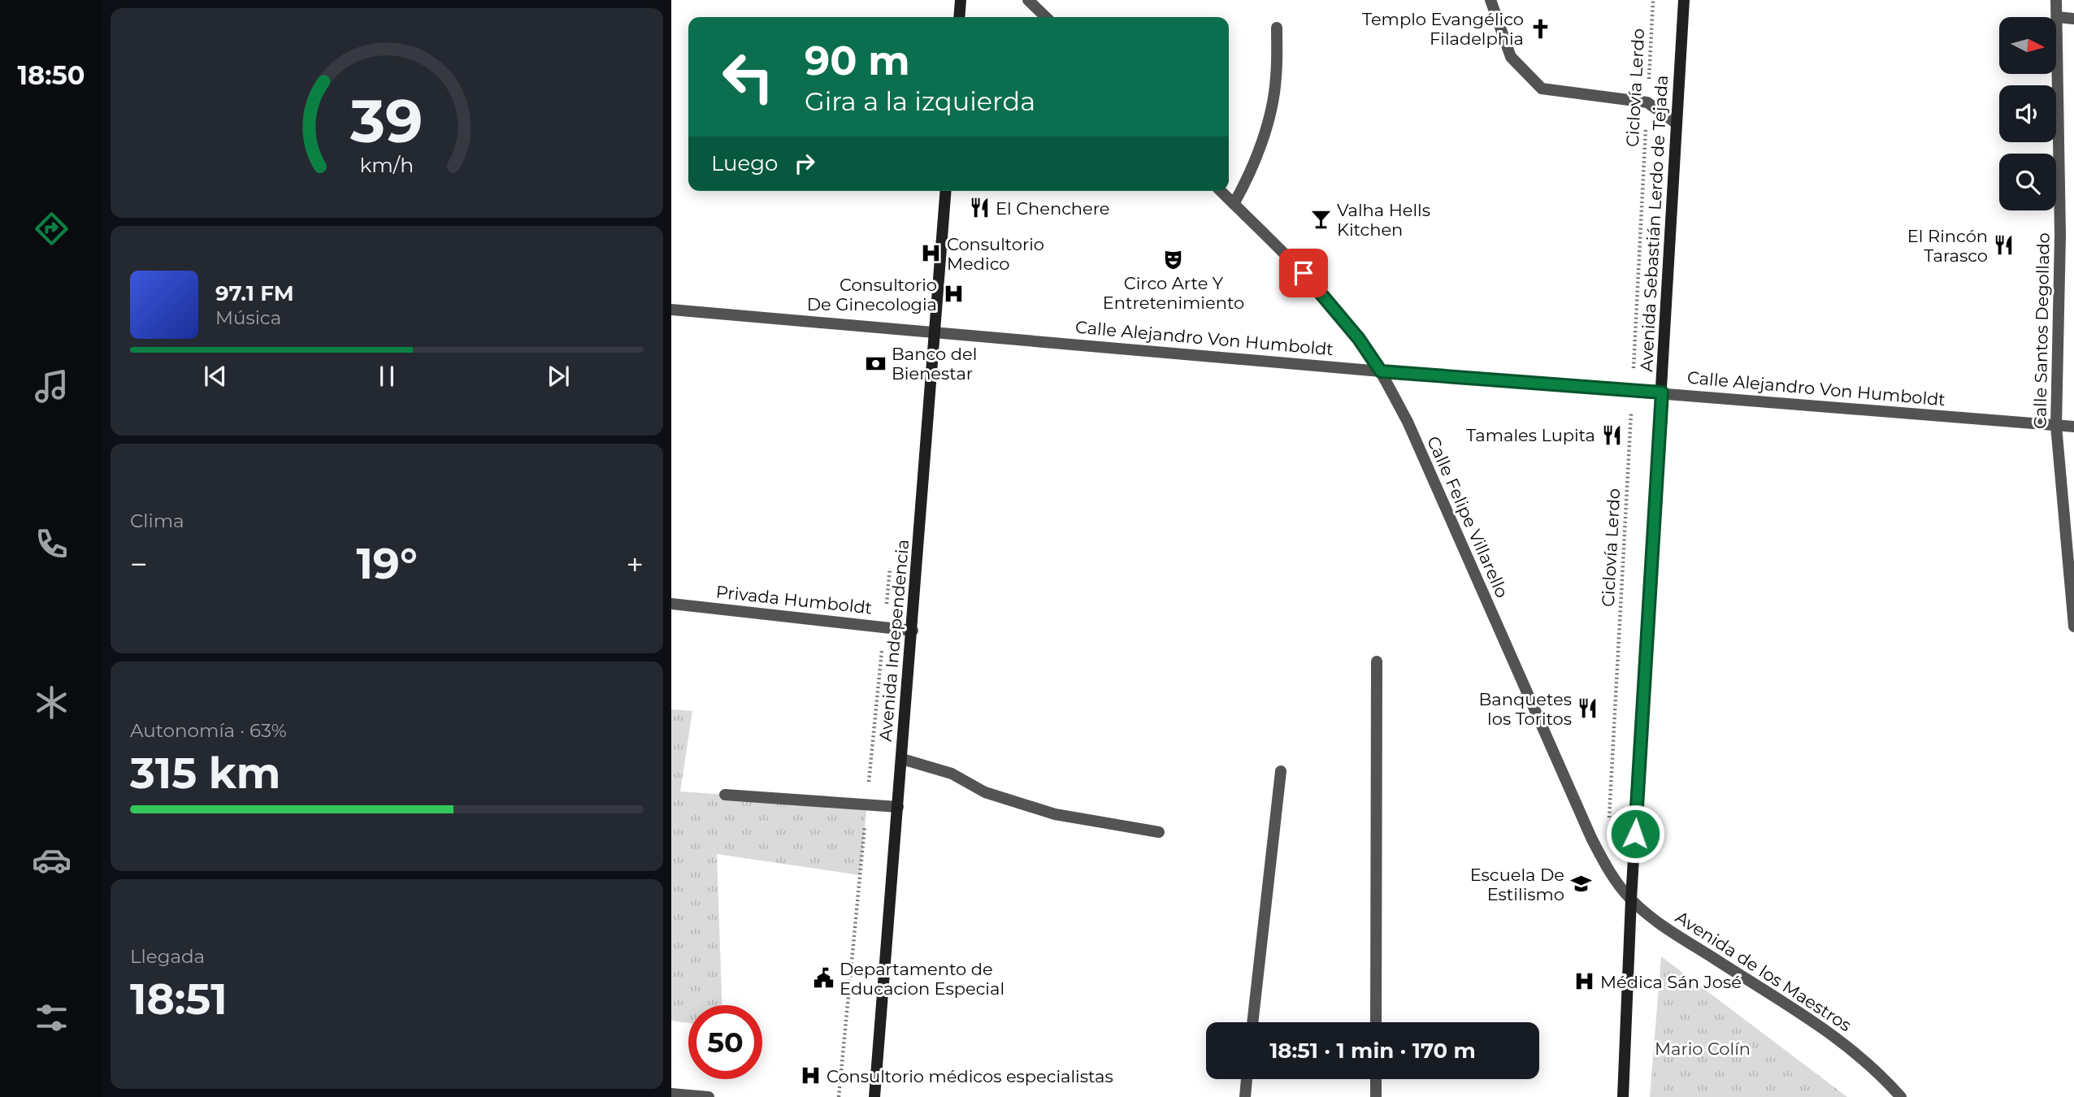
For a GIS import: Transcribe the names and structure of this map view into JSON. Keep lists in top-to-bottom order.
{
  "streets": {
    "main road": ["Avenida Sebastián Lerdo de Tejada", "Avenida Independencia"],
    "street": [
      "Calle Santos Degollado",
      "Calle Alejandro Von Humboldt",
      "Calle Felipe Villarello",
      "Privada Humboldt",
      "Avenida de los Maestros"
    ],
    "path": ["Ciclovía Lerdo"]
  },
  "crossings": [
    ["Ciclovía Lerdo", "Calle Alejandro Von Humboldt"],
    ["Avenida Sebastián Lerdo de Tejada", "Calle Alejandro Von Humboldt"],
    ["Avenida Sebastián Lerdo de Tejada", "Calle Felipe Villarello"],
    ["Avenida Sebastián Lerdo de Tejada", "Avenida de los Maestros"],
    ["Calle Santos Degollado", "Calle Alejandro Von Humboldt"],
    ["Calle Alejandro Von Humboldt", "Calle Felipe Villarello"],
    ["Calle Alejandro Von Humboldt", "Avenida Independencia"],
    ["Calle Felipe Villarello", "Avenida de los Maestros"],
    ["Privada Humboldt", "Avenida Independencia"]
  ],
  "parks": ["Mario Colín"],
  "places": {
    "church": ["Templo Evangélico Filadelphia"],
    "restaurant": [
      "El Chenchere",
      "El Rincón Tarasco",
      "Tamales Lupita",
      "Banquetes los Toritos"
    ],
    "bar": ["Valha Hells Kitchen"],
    "hospital": [
      "Consultorio Medico",
      "Consultorio De Ginecologia",
      "Médica Sán José",
      "Consultorio médicos especialistas"
    ],
    "theatre": ["Circo Arte Y Entretenimiento"],
    "bank": ["Banco del Bienestar"],
    "school or university": ["Escuela De Estilismo"],
    "public building": ["Departamento de Educacion Especial"]
  },
  "north": "right",
  "page": {
    "tabs": "18:50",
    "turn": ["90 m", "Gira a la izquierda"],
    "then": "Luego",
    "song": ["97.1 FM", "Música"],
    "tile": [
      "Clima",
      ["Autonomía · 63%", "315 km"],
      ["Llegada", "18:51"]
    ],
    "heat": ["−", "19°", "+"],
    "limit": "50",
    "trip": "18:51 · 1 min · 170 m",
    "gauge": ["39", "km/h"]
  }
}
